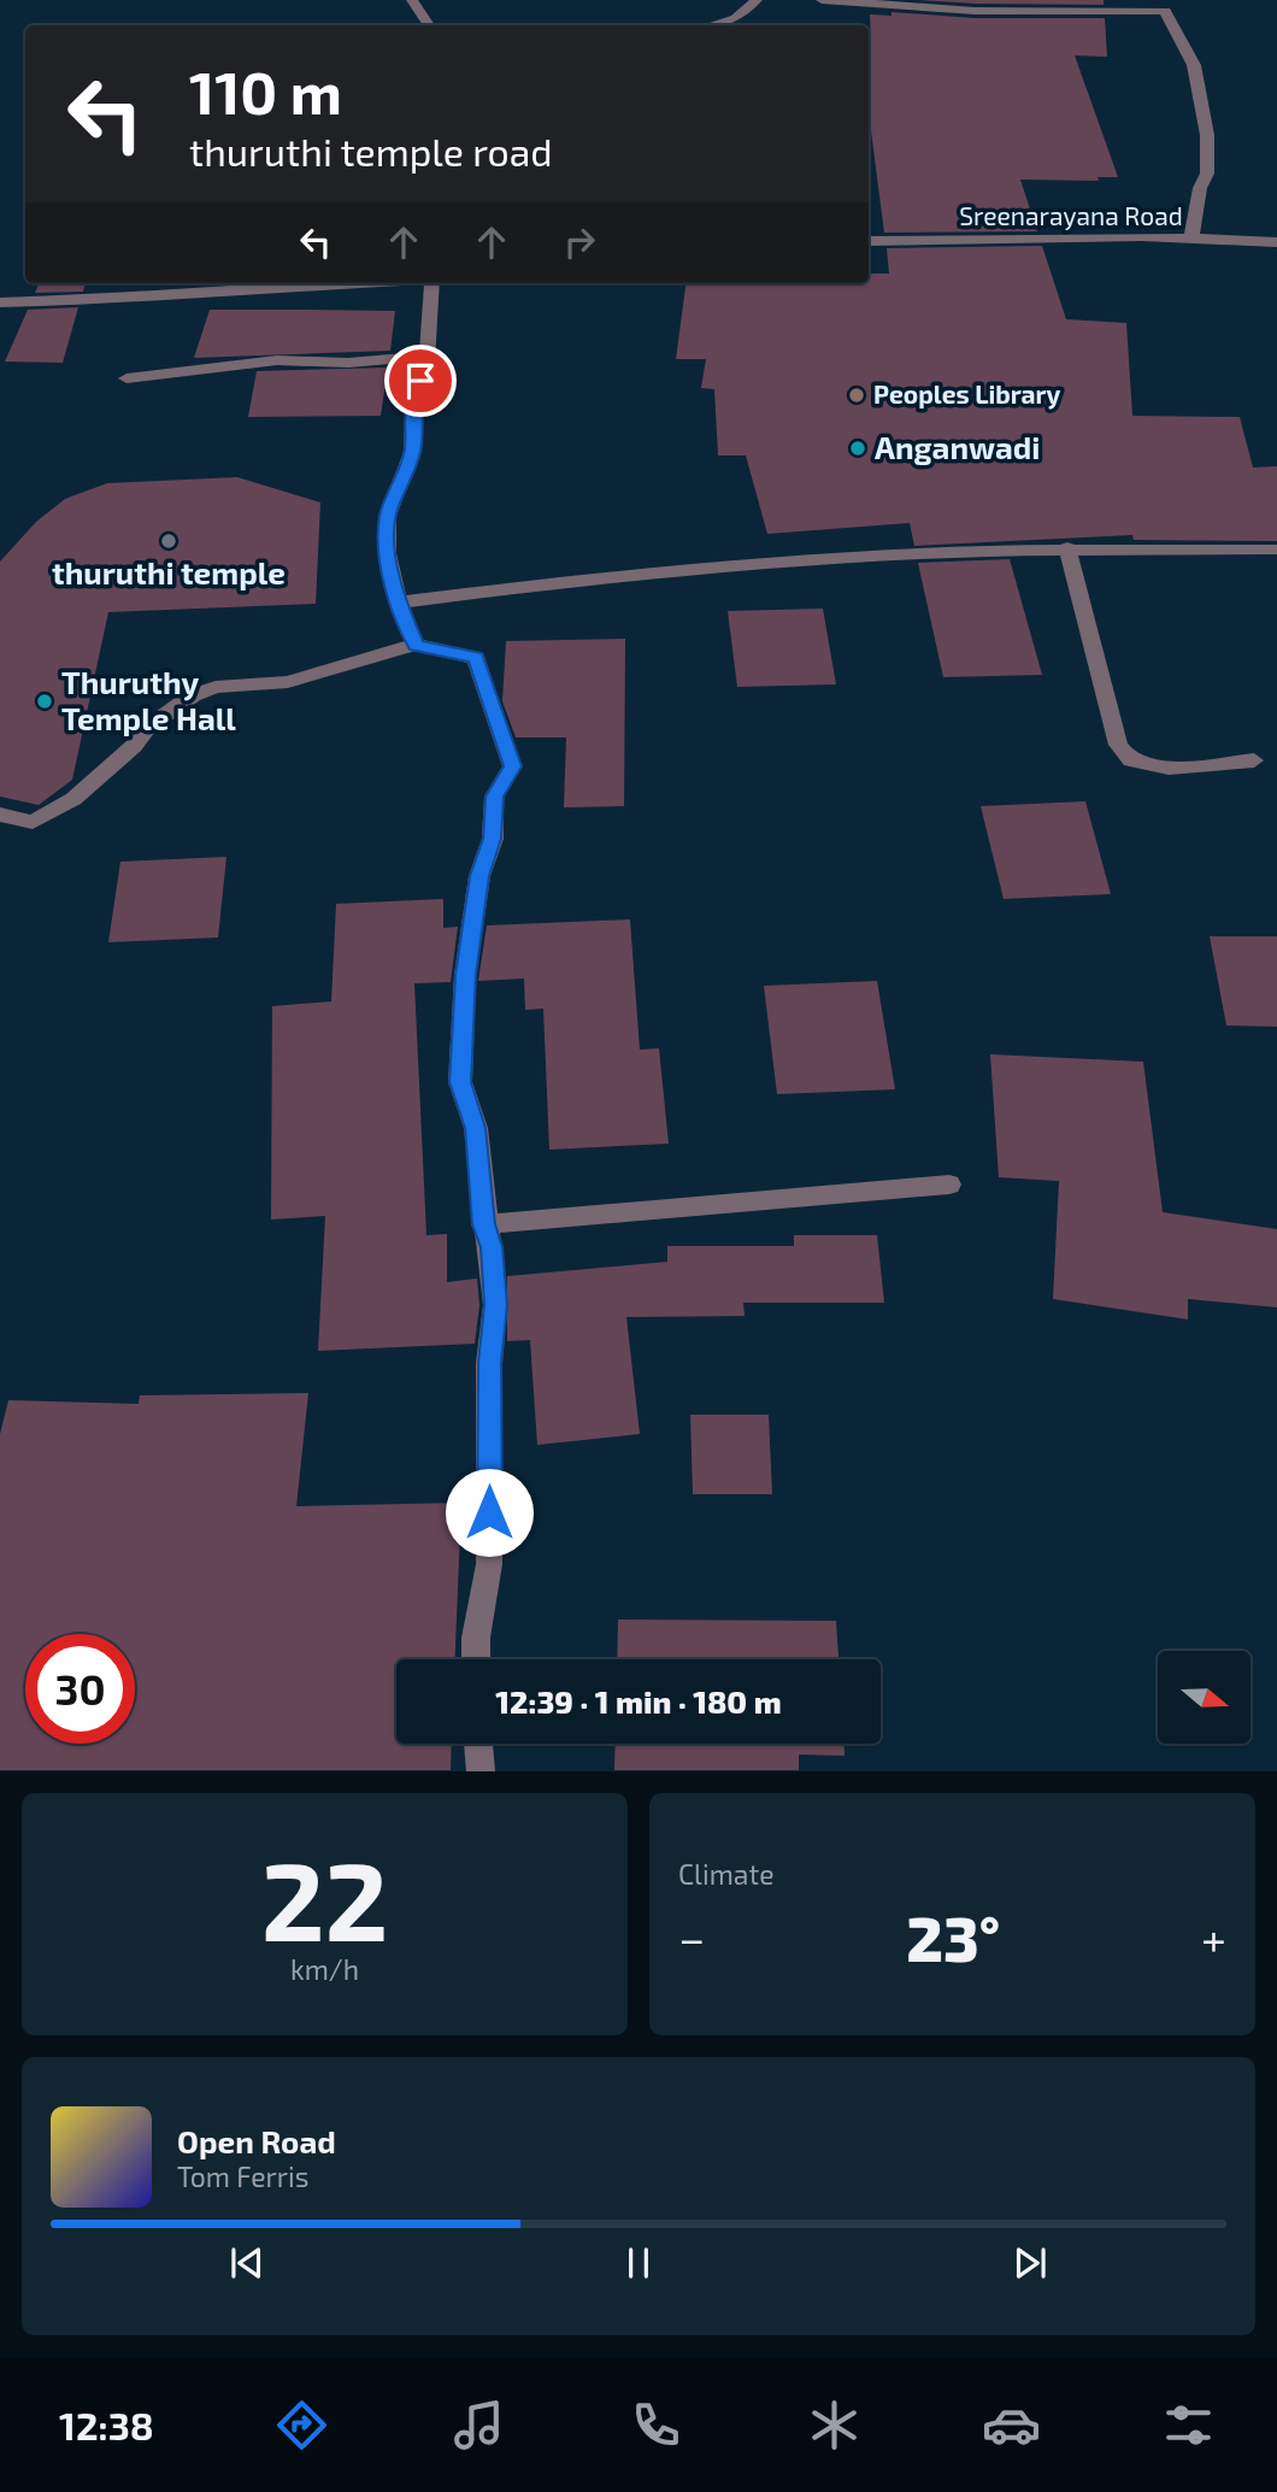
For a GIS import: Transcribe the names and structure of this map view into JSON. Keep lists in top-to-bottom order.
{
  "streets": {
    "street": ["Sreenarayana Road"]
  },
  "places": [
    "Peoples Library",
    "Anganwadi",
    "thuruthi temple",
    "Thuruthy Temple Hall"
  ],
  "north": "right",
  "page": {
    "turn": ["110 m", "thuruthi temple road"],
    "limit": "30",
    "trip": "12:39 · 1 min · 180 m",
    "tile": [
      ["22", "km/h"],
      "Climate"
    ],
    "heat": ["−", "23°", "+"],
    "song": ["Open Road", "Tom Ferris"],
    "tabs": "12:38"
  }
}
